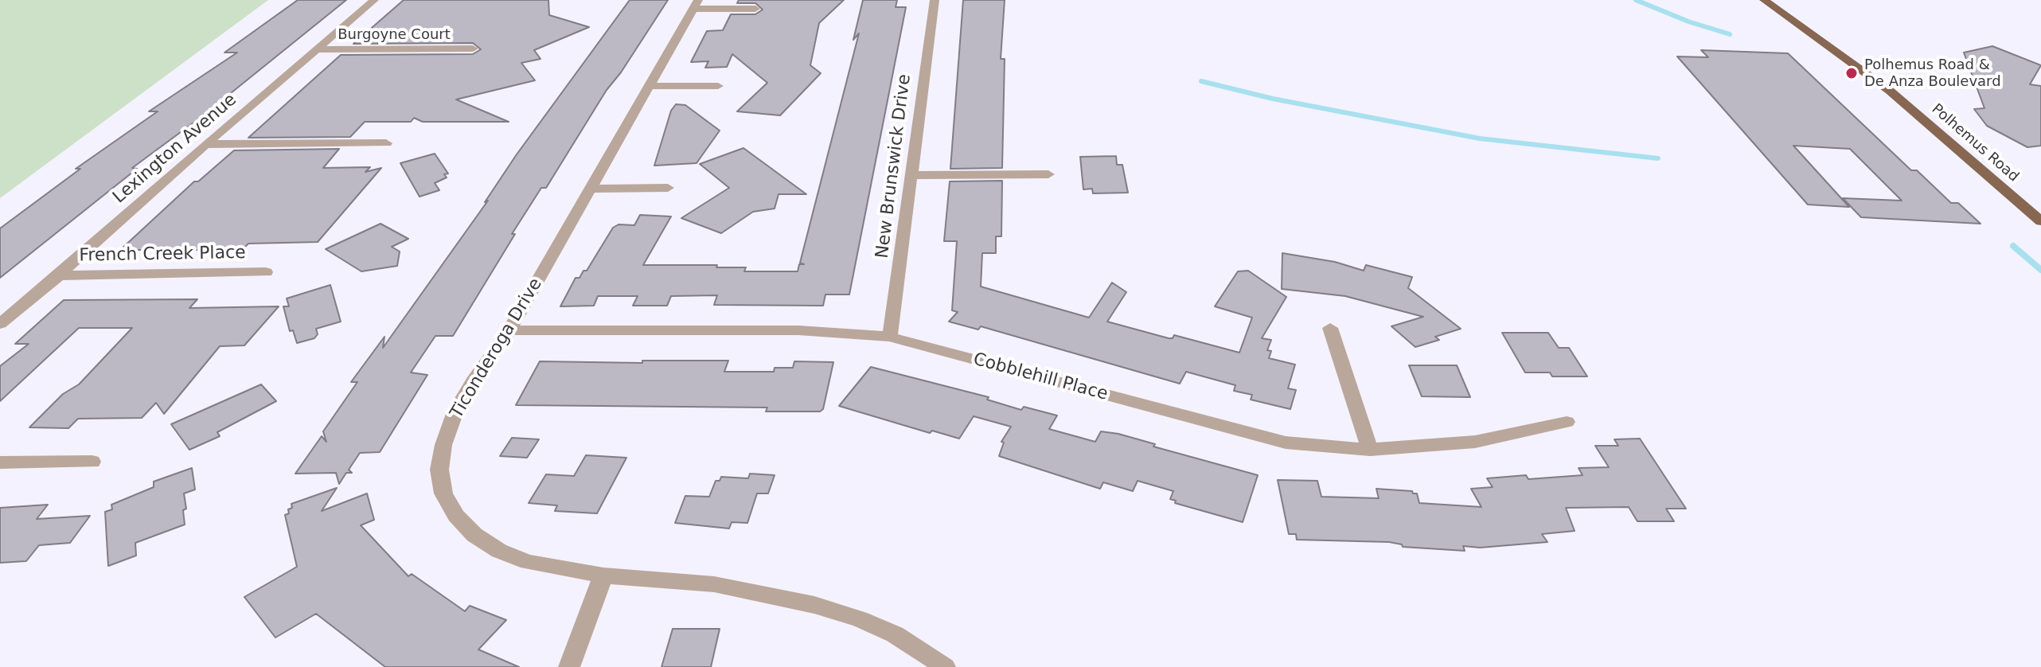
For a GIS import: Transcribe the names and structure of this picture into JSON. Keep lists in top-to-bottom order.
{
  "streets": {
    "main road": ["Polhemus Road"],
    "street": [
      "Burgoyne Court",
      "Lexington Avenue",
      "New Brunswick Drive",
      "French Creek Place",
      "Ticonderoga Drive",
      "Cobblehill Place"
    ]
  },
  "crossings": [
    ["Burgoyne Court", "Lexington Avenue"],
    ["Lexington Avenue", "French Creek Place"],
    ["New Brunswick Drive", "Cobblehill Place"],
    ["Ticonderoga Drive", "Cobblehill Place"]
  ],
  "places": ["Polhemus Road & De Anza Boulevard"]
}
